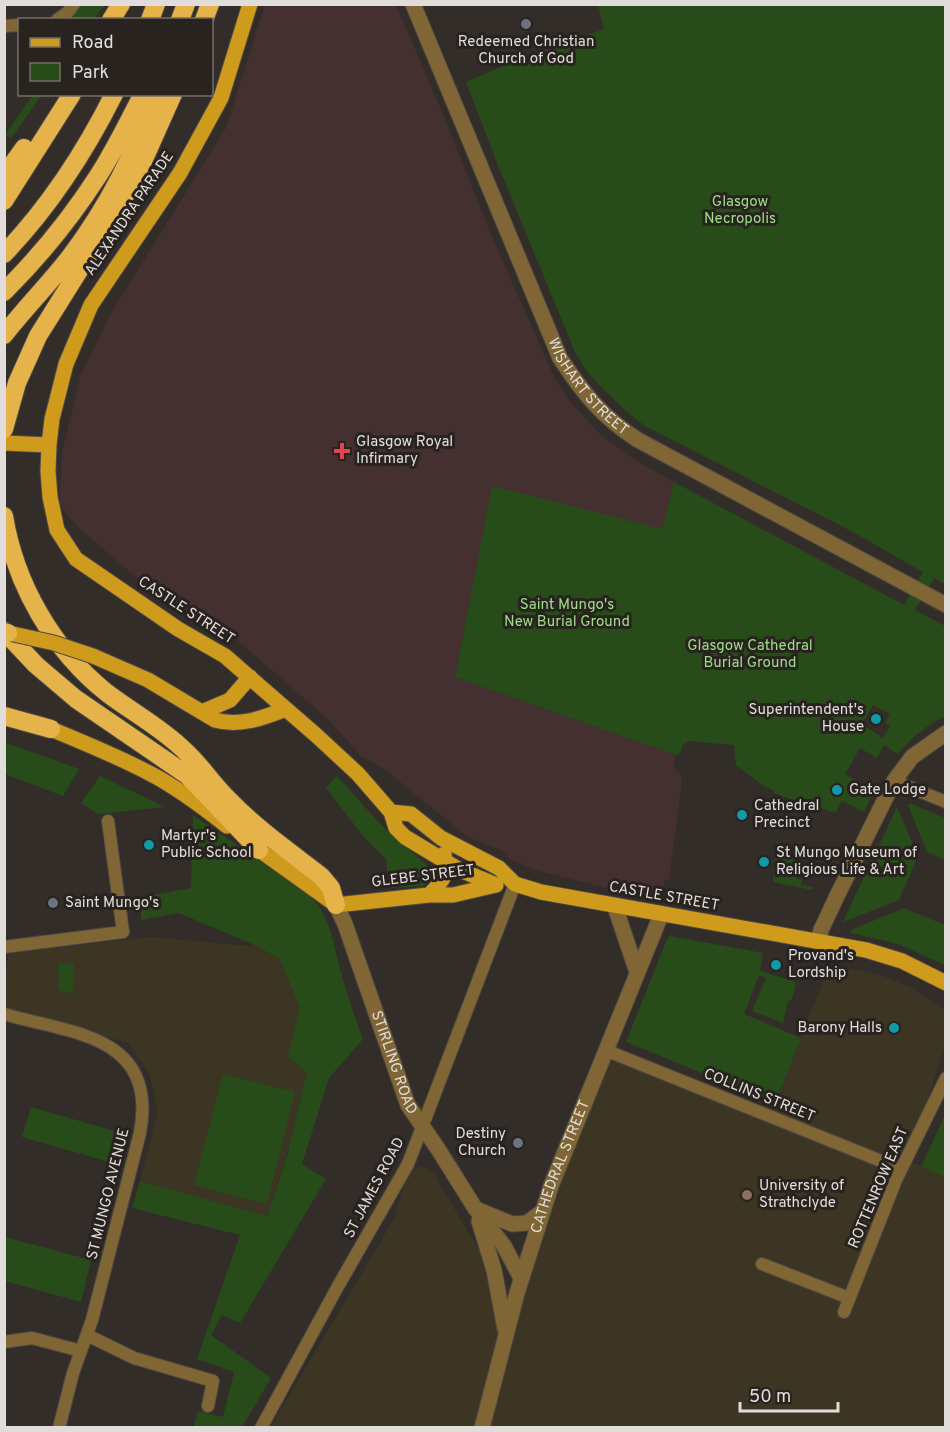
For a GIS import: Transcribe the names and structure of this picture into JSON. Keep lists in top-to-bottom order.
{
  "streets": {
    "main road": ["ALEXANDRA PARADE", "CASTLE STREET", "GLEBE STREET"],
    "street": [
      "WISHART STREET",
      "STIRLING ROAD",
      "COLLINS STREET",
      "CATHEDRAL STREET",
      "ST JAMES ROAD",
      "ROTTENROW EAST",
      "ST MUNGO AVENUE"
    ]
  },
  "crossings": [
    ["ALEXANDRA PARADE", "CASTLE STREET"],
    ["CASTLE STREET", "GLEBE STREET"],
    ["CASTLE STREET", "CATHEDRAL STREET"],
    ["CASTLE STREET", "ST JAMES ROAD"],
    ["GLEBE STREET", "STIRLING ROAD"],
    ["GLEBE STREET", "ST JAMES ROAD"],
    ["STIRLING ROAD", "CATHEDRAL STREET"],
    ["STIRLING ROAD", "ST JAMES ROAD"],
    ["COLLINS STREET", "CATHEDRAL STREET"],
    ["COLLINS STREET", "ROTTENROW EAST"]
  ],
  "parks": ["Glasgow Necropolis", "Saint Mungo's New Burial Ground", "Glasgow Cathedral Burial Ground"],
  "places": {
    "other": [
      "Redeemed Christian Church of God",
      "Superintendent's House",
      "Gate Lodge",
      "Cathedral Precinct",
      "Martyr's Public School",
      "St Mungo Museum of Religious Life & Art",
      "Saint Mungo's",
      "Provand's Lordship",
      "Barony Halls",
      "Destiny Church",
      "University of Strathclyde"
    ],
    "health": ["Glasgow Royal Infirmary"]
  },
  "legend": ["Road", "Park"],
  "scale_bar": "50 m"
}
